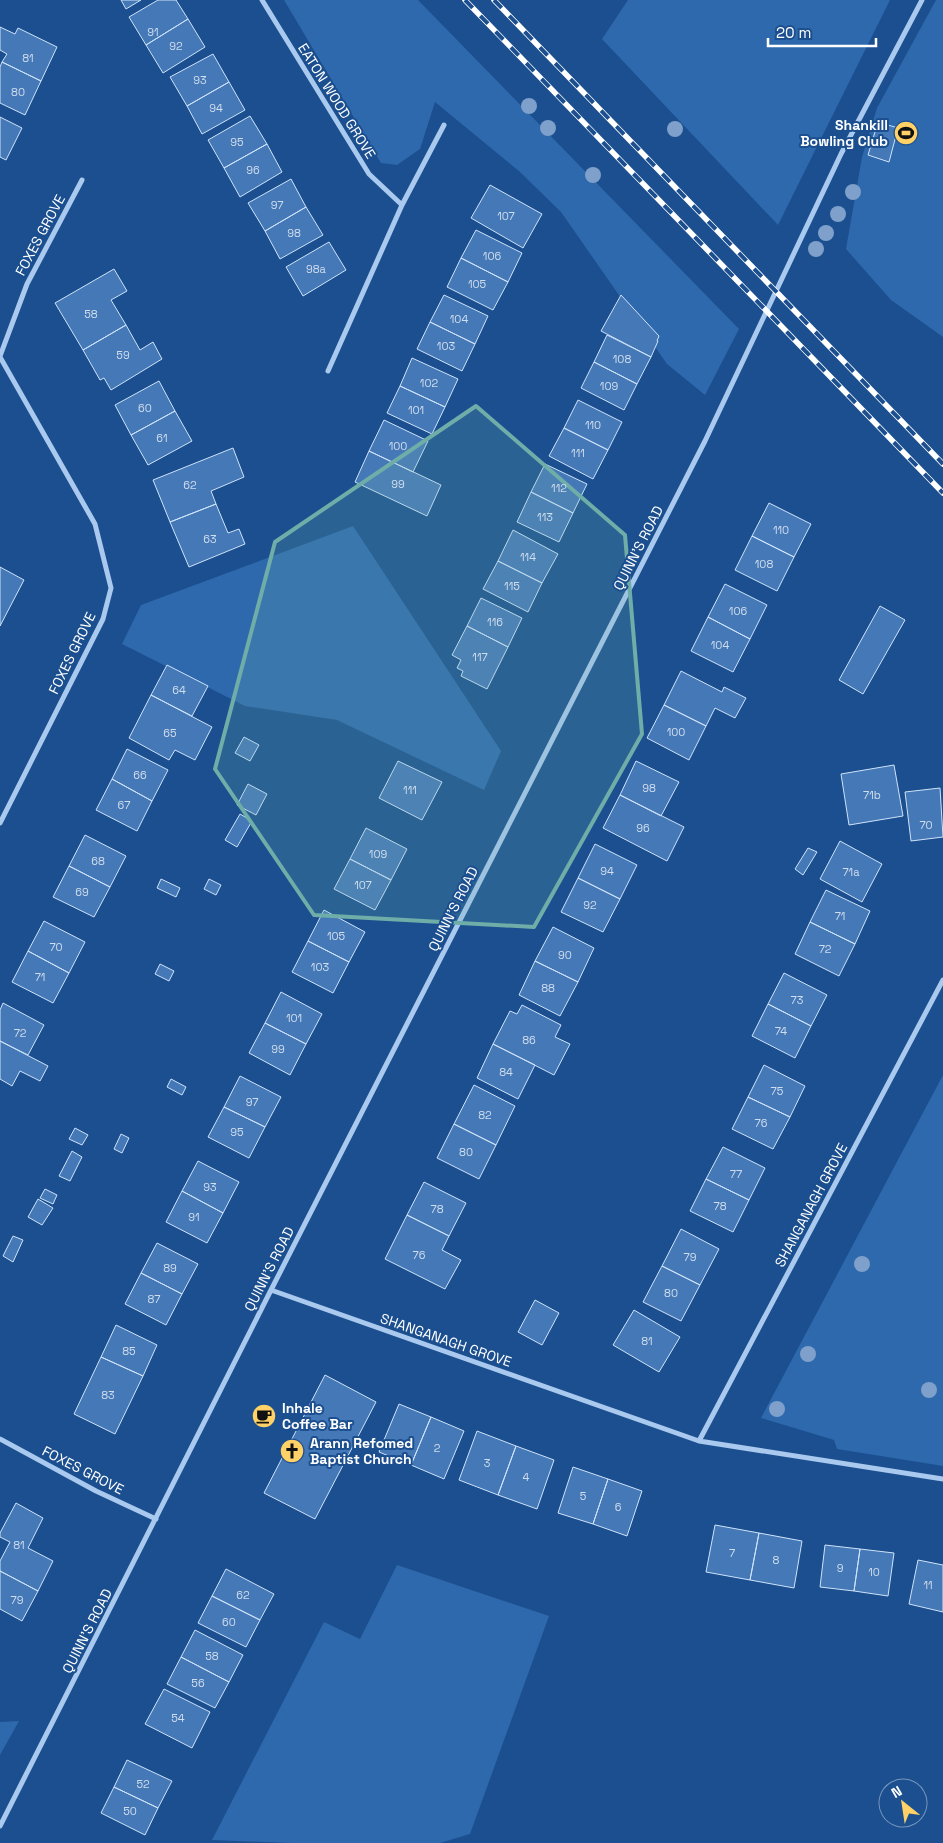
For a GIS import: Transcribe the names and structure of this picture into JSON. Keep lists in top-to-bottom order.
{
  "streets": {
    "street": [
      "EATON WOOD GROVE",
      "FOXES GROVE",
      "QUINN'S ROAD",
      "SHANGANAGH GROVE"
    ]
  },
  "crossings": [
    ["FOXES GROVE", "QUINN'S ROAD"],
    ["QUINN'S ROAD", "SHANGANAGH GROVE"]
  ],
  "places": {
    "sports": ["Shankill Bowling Club"],
    "cafe": ["Inhale Coffee Bar"],
    "church": ["Arann Refomed Baptist Church"]
  },
  "house_numbers": [
    "91",
    "92",
    "81",
    "93",
    "80",
    "94",
    "95",
    "96",
    "97",
    "107",
    "98",
    "106",
    "98a",
    "105",
    "58",
    "104",
    "103",
    "59",
    "108",
    "102",
    "109",
    "60",
    "101",
    "110",
    "61",
    "100",
    "111",
    "99",
    "62",
    "112",
    "113",
    "110",
    "63",
    "114",
    "108",
    "115",
    "106",
    "116",
    "104",
    "117",
    "64",
    "100",
    "65",
    "66",
    "98",
    "111",
    "71b",
    "67",
    "70",
    "96",
    "109",
    "68",
    "94",
    "71a",
    "107",
    "69",
    "92",
    "71",
    "105",
    "70",
    "72",
    "90",
    "103",
    "71",
    "88",
    "73",
    "101",
    "74",
    "72",
    "86",
    "99",
    "84",
    "75",
    "97",
    "82",
    "76",
    "95",
    "80",
    "77",
    "93",
    "78",
    "78",
    "91",
    "76",
    "79",
    "89",
    "80",
    "87",
    "81",
    "85",
    "83",
    "2",
    "3",
    "4",
    "5",
    "6",
    "81",
    "7",
    "8",
    "9",
    "10",
    "11",
    "62",
    "79",
    "60",
    "58",
    "56",
    "54",
    "52",
    "50"
  ],
  "scale_bar": "20 m",
  "north": "top left"
}
